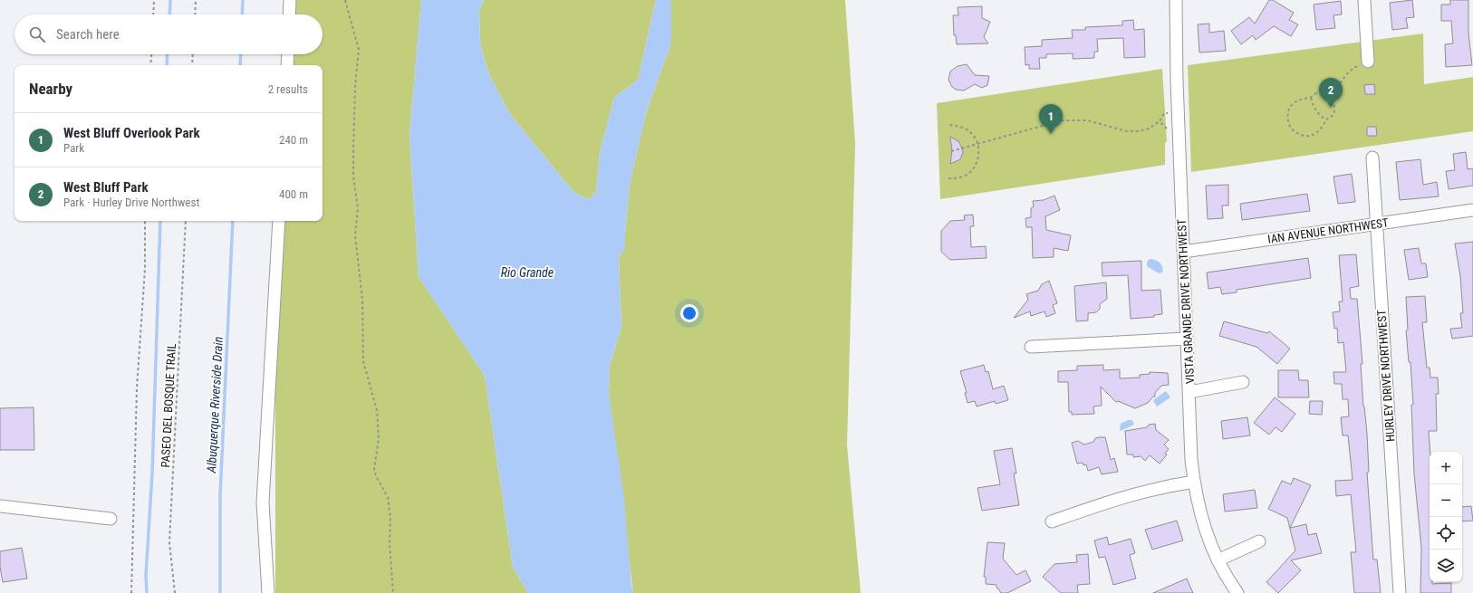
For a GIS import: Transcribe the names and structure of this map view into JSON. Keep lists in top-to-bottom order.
{
  "streets": {
    "street": ["IAN AVENUE NORTHWEST", "VISTA GRANDE DRIVE NORTHWEST", "HURLEY DRIVE NORTHWEST"],
    "path": ["PASEO DEL BOSQUE TRAIL"]
  },
  "crossings": [
    ["IAN AVENUE NORTHWEST", "VISTA GRANDE DRIVE NORTHWEST"],
    ["IAN AVENUE NORTHWEST", "HURLEY DRIVE NORTHWEST"]
  ],
  "water": ["Rio Grande", "Albuquerque Riverside Drain"],
  "page": {
    "search": "Search here",
    "heading": ["Nearby", "2 results"],
    "pins": ["2", "1"],
    "list": [
      {
        "mark": "1",
        "name": "West Bluff Overlook Park",
        "note": "Park",
        "value": "240 m"
      },
      {
        "mark": "2",
        "name": "West Bluff Park",
        "note": "Park · Hurley Drive Northwest",
        "value": "400 m"
      }
    ],
    "map_buttons": ["+", "−"]
  }
}
